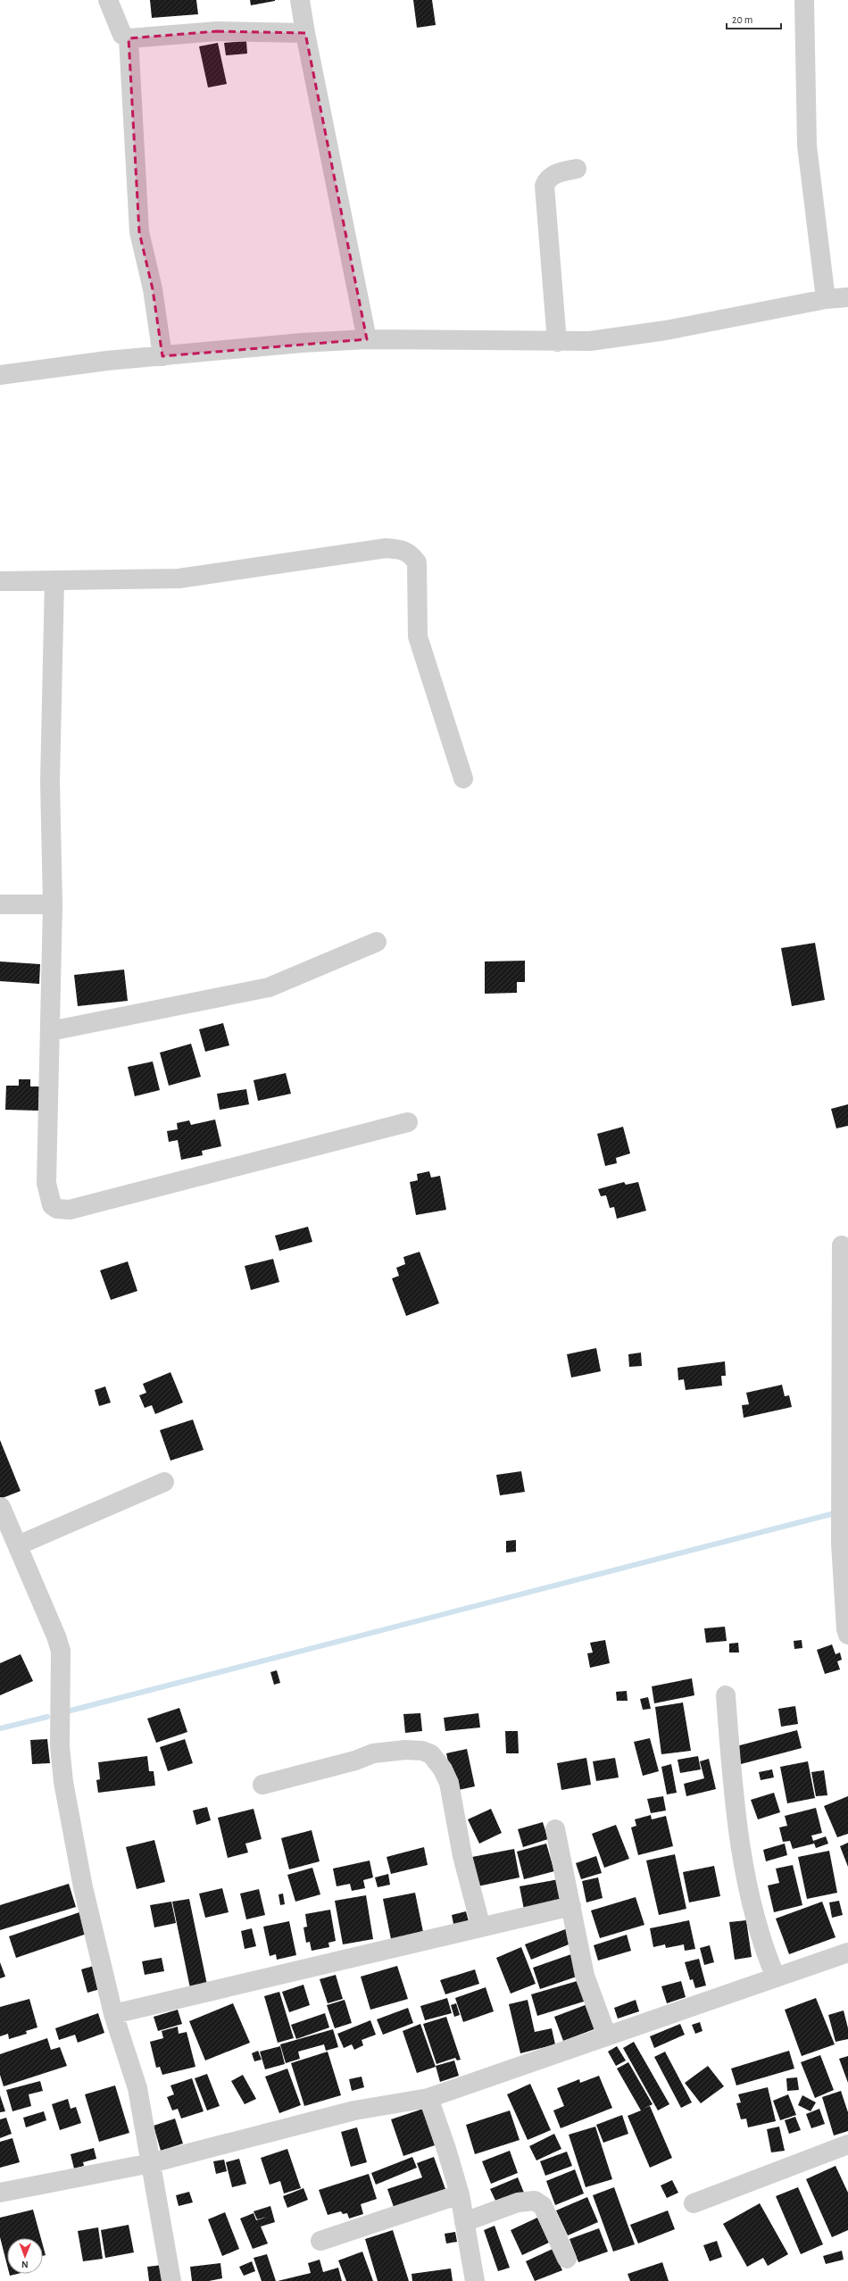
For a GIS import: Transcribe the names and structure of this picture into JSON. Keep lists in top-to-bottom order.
{
  "scale_bar": "20 m",
  "north": "bottom"
}
